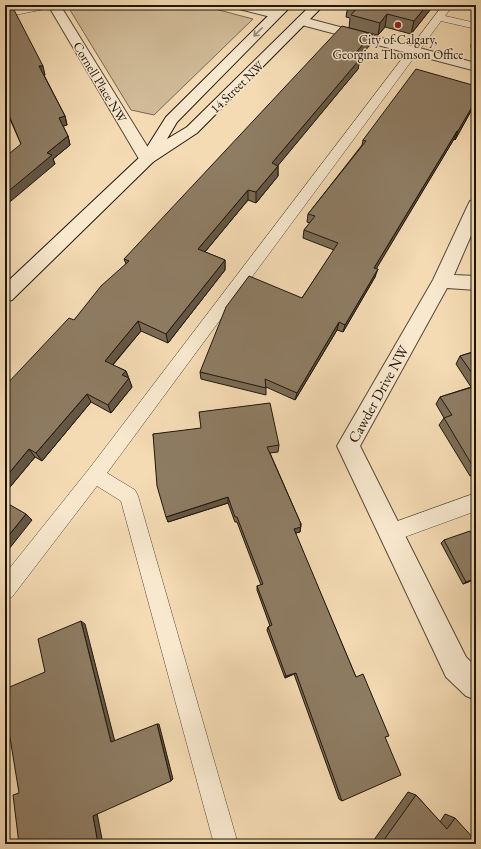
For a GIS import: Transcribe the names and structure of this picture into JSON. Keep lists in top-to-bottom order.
{
  "streets": {
    "street": ["Cornell Place NW", "14 Street NW", "Cawder Drive NW"]
  },
  "crossings": [
    ["Cornell Place NW", "14 Street NW"]
  ],
  "places": ["City of Calgary, Georgina Thomson Office"]
}
